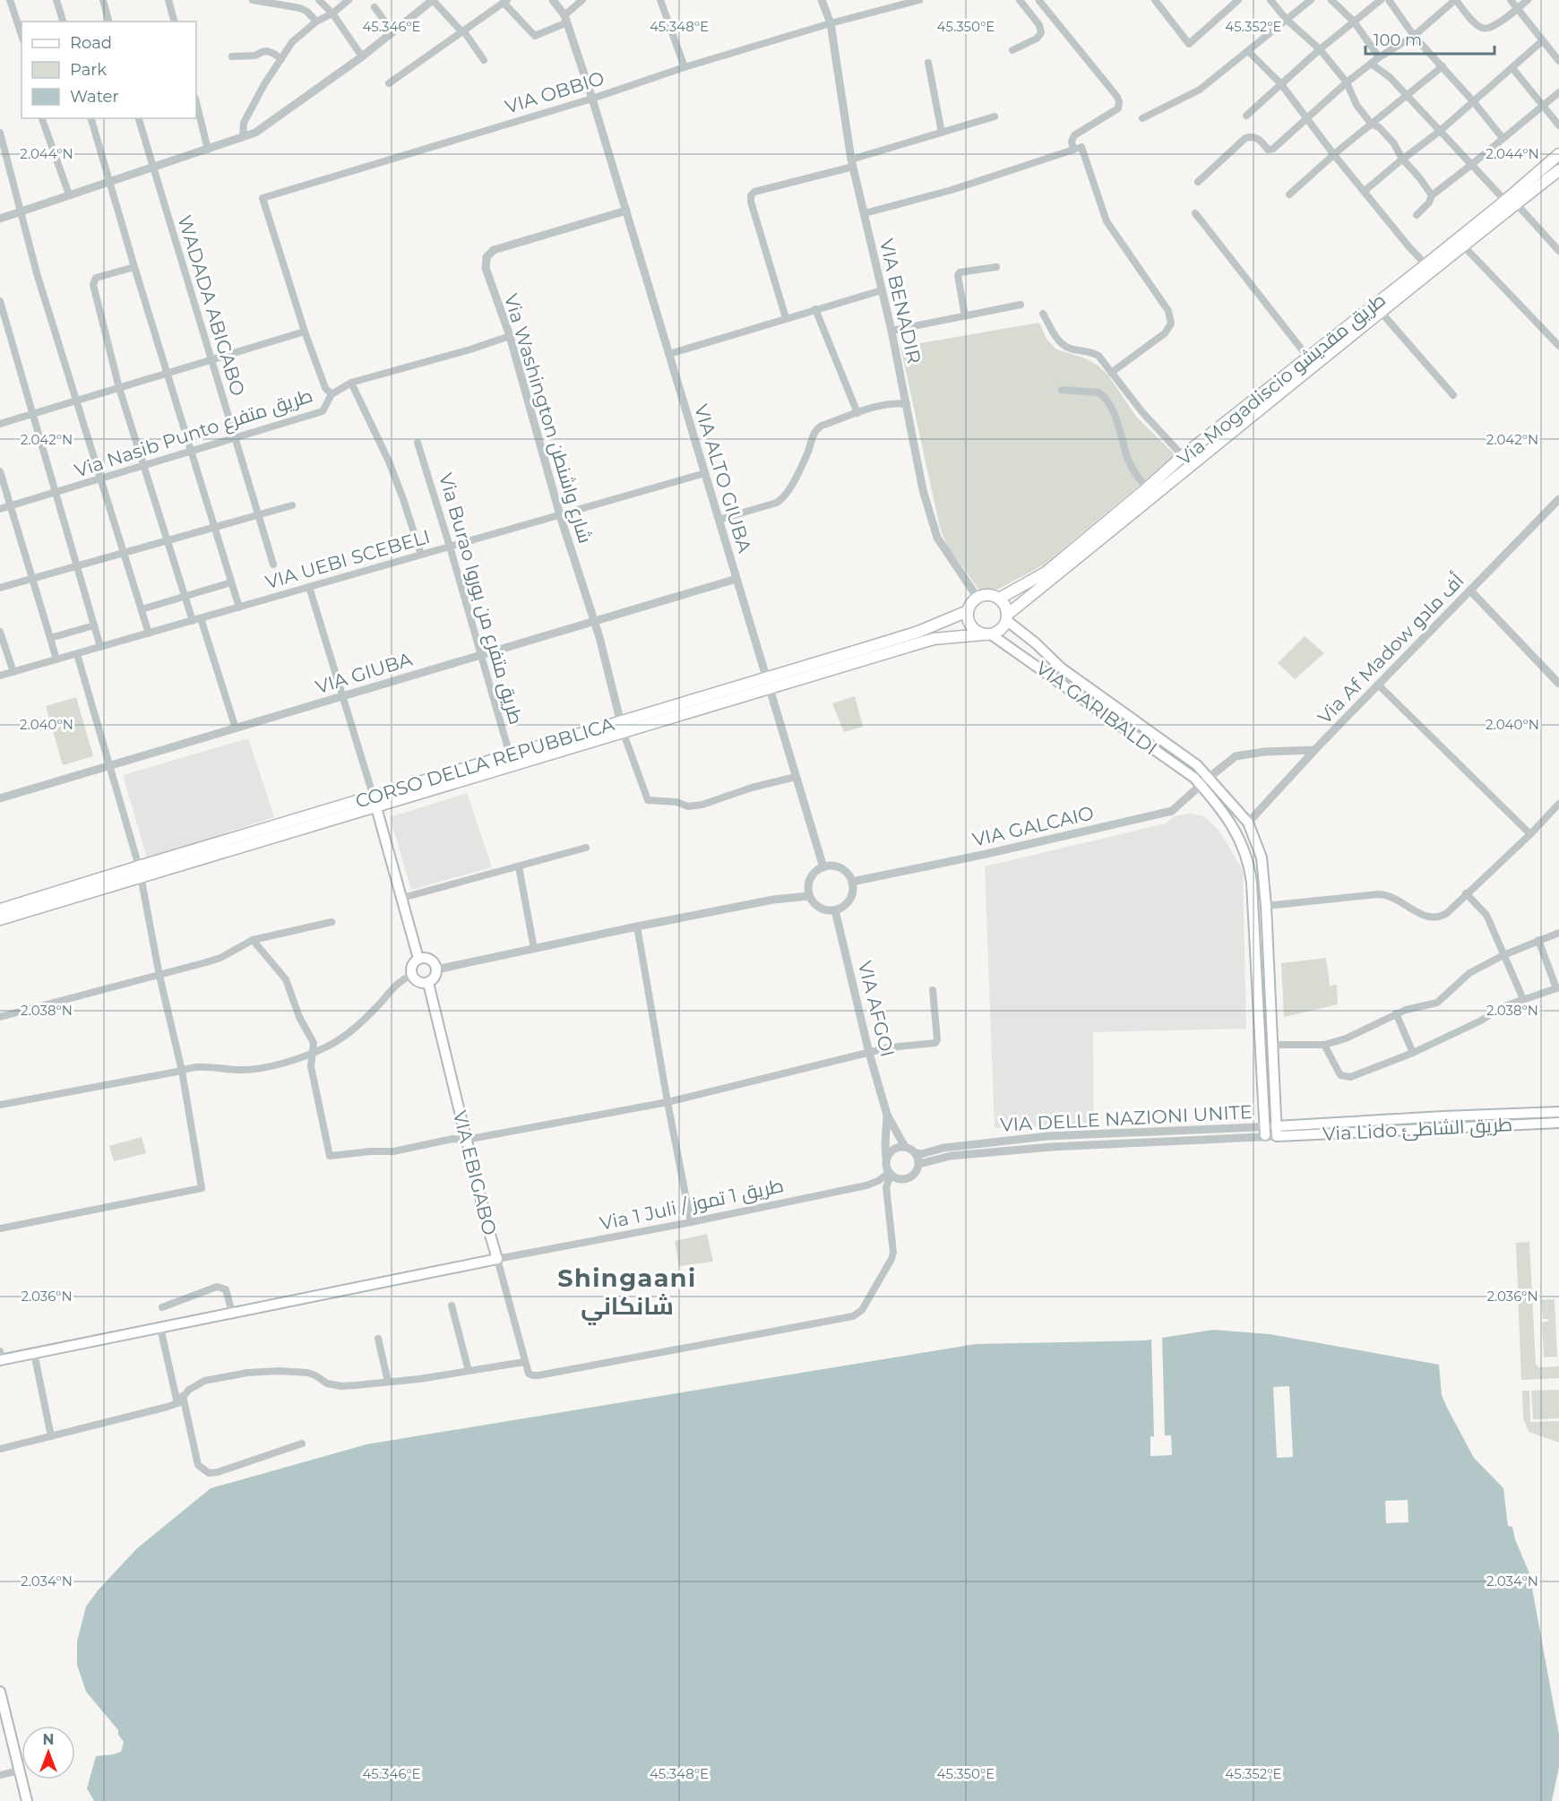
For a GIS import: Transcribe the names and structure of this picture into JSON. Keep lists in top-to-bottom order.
{
  "streets": {
    "highway": ["Via Mogadiscio طريق مقديشو"],
    "main road": ["VIA GARIBALDI", "Via Lido طريق الشاطئ", "VIA EBIGABO"],
    "street": [
      "VIA OBBIO",
      "VIA BENADIR",
      "WADADA ABIGABO",
      "Via Washington شارع واشنطن",
      "Via Nasib Punto طريق متفرع",
      "VIA ALTO GIUBA",
      "VIA UEBI SCEBELI",
      "Via Burao طريق متفرع من بوروا",
      "Via Af Madow أف مادو",
      "VIA GIUBA",
      "VIA GALCAIO",
      "VIA AFGOI",
      "VIA DELLE NAZIONI UNITE",
      "Via 1 Juli / طريق 1 تموز"
    ]
  },
  "crossings": [
    ["VIA OBBIO", "VIA BENADIR"],
    ["VIA OBBIO", "VIA ALTO GIUBA"],
    ["VIA BENADIR", "Via Mogadiscio طريق مقديشو"],
    ["VIA BENADIR", "VIA GARIBALDI"],
    ["WADADA ABIGABO", "Via Nasib Punto طريق متفرع"],
    ["Via Mogadiscio طريق مقديشو", "VIA GARIBALDI"],
    ["Via Washington شارع واشنطن", "Via Nasib Punto طريق متفرع"],
    ["Via Washington شارع واشنطن", "VIA ALTO GIUBA"],
    ["Via Washington شارع واشنطن", "VIA UEBI SCEBELI"],
    ["Via Washington شارع واشنطن", "VIA GIUBA"],
    ["VIA ALTO GIUBA", "VIA UEBI SCEBELI"],
    ["VIA ALTO GIUBA", "VIA GIUBA"],
    ["VIA ALTO GIUBA", "VIA GALCAIO"],
    ["VIA ALTO GIUBA", "VIA AFGOI"],
    ["VIA UEBI SCEBELI", "Via Burao طريق متفرع من بوروا"],
    ["Via Burao طريق متفرع من بوروا", "VIA GIUBA"],
    ["Via Af Madow أف مادو", "VIA GARIBALDI"],
    ["Via Af Madow أف مادو", "VIA GALCAIO"],
    ["VIA GARIBALDI", "VIA GALCAIO"],
    ["VIA GARIBALDI", "VIA DELLE NAZIONI UNITE"],
    ["VIA GALCAIO", "VIA AFGOI"],
    ["VIA DELLE NAZIONI UNITE", "Via Lido طريق الشاطئ"],
    ["VIA DELLE NAZIONI UNITE", "Via 1 Juli / طريق 1 تموز"],
    ["VIA EBIGABO", "Via 1 Juli / طريق 1 تموز"]
  ],
  "districts": ["Shingaani شانكاني"],
  "legend": ["Road", "Park", "Water"],
  "scale_bar": "100 m",
  "north": "top",
  "coordinates": [
    "45.346°E",
    "45.348°E",
    "45.350°E",
    "45.352°E",
    "2.044°N",
    "2.042°N",
    "2.040°N",
    "2.038°N",
    "2.036°N",
    "2.034°N"
  ]
}
